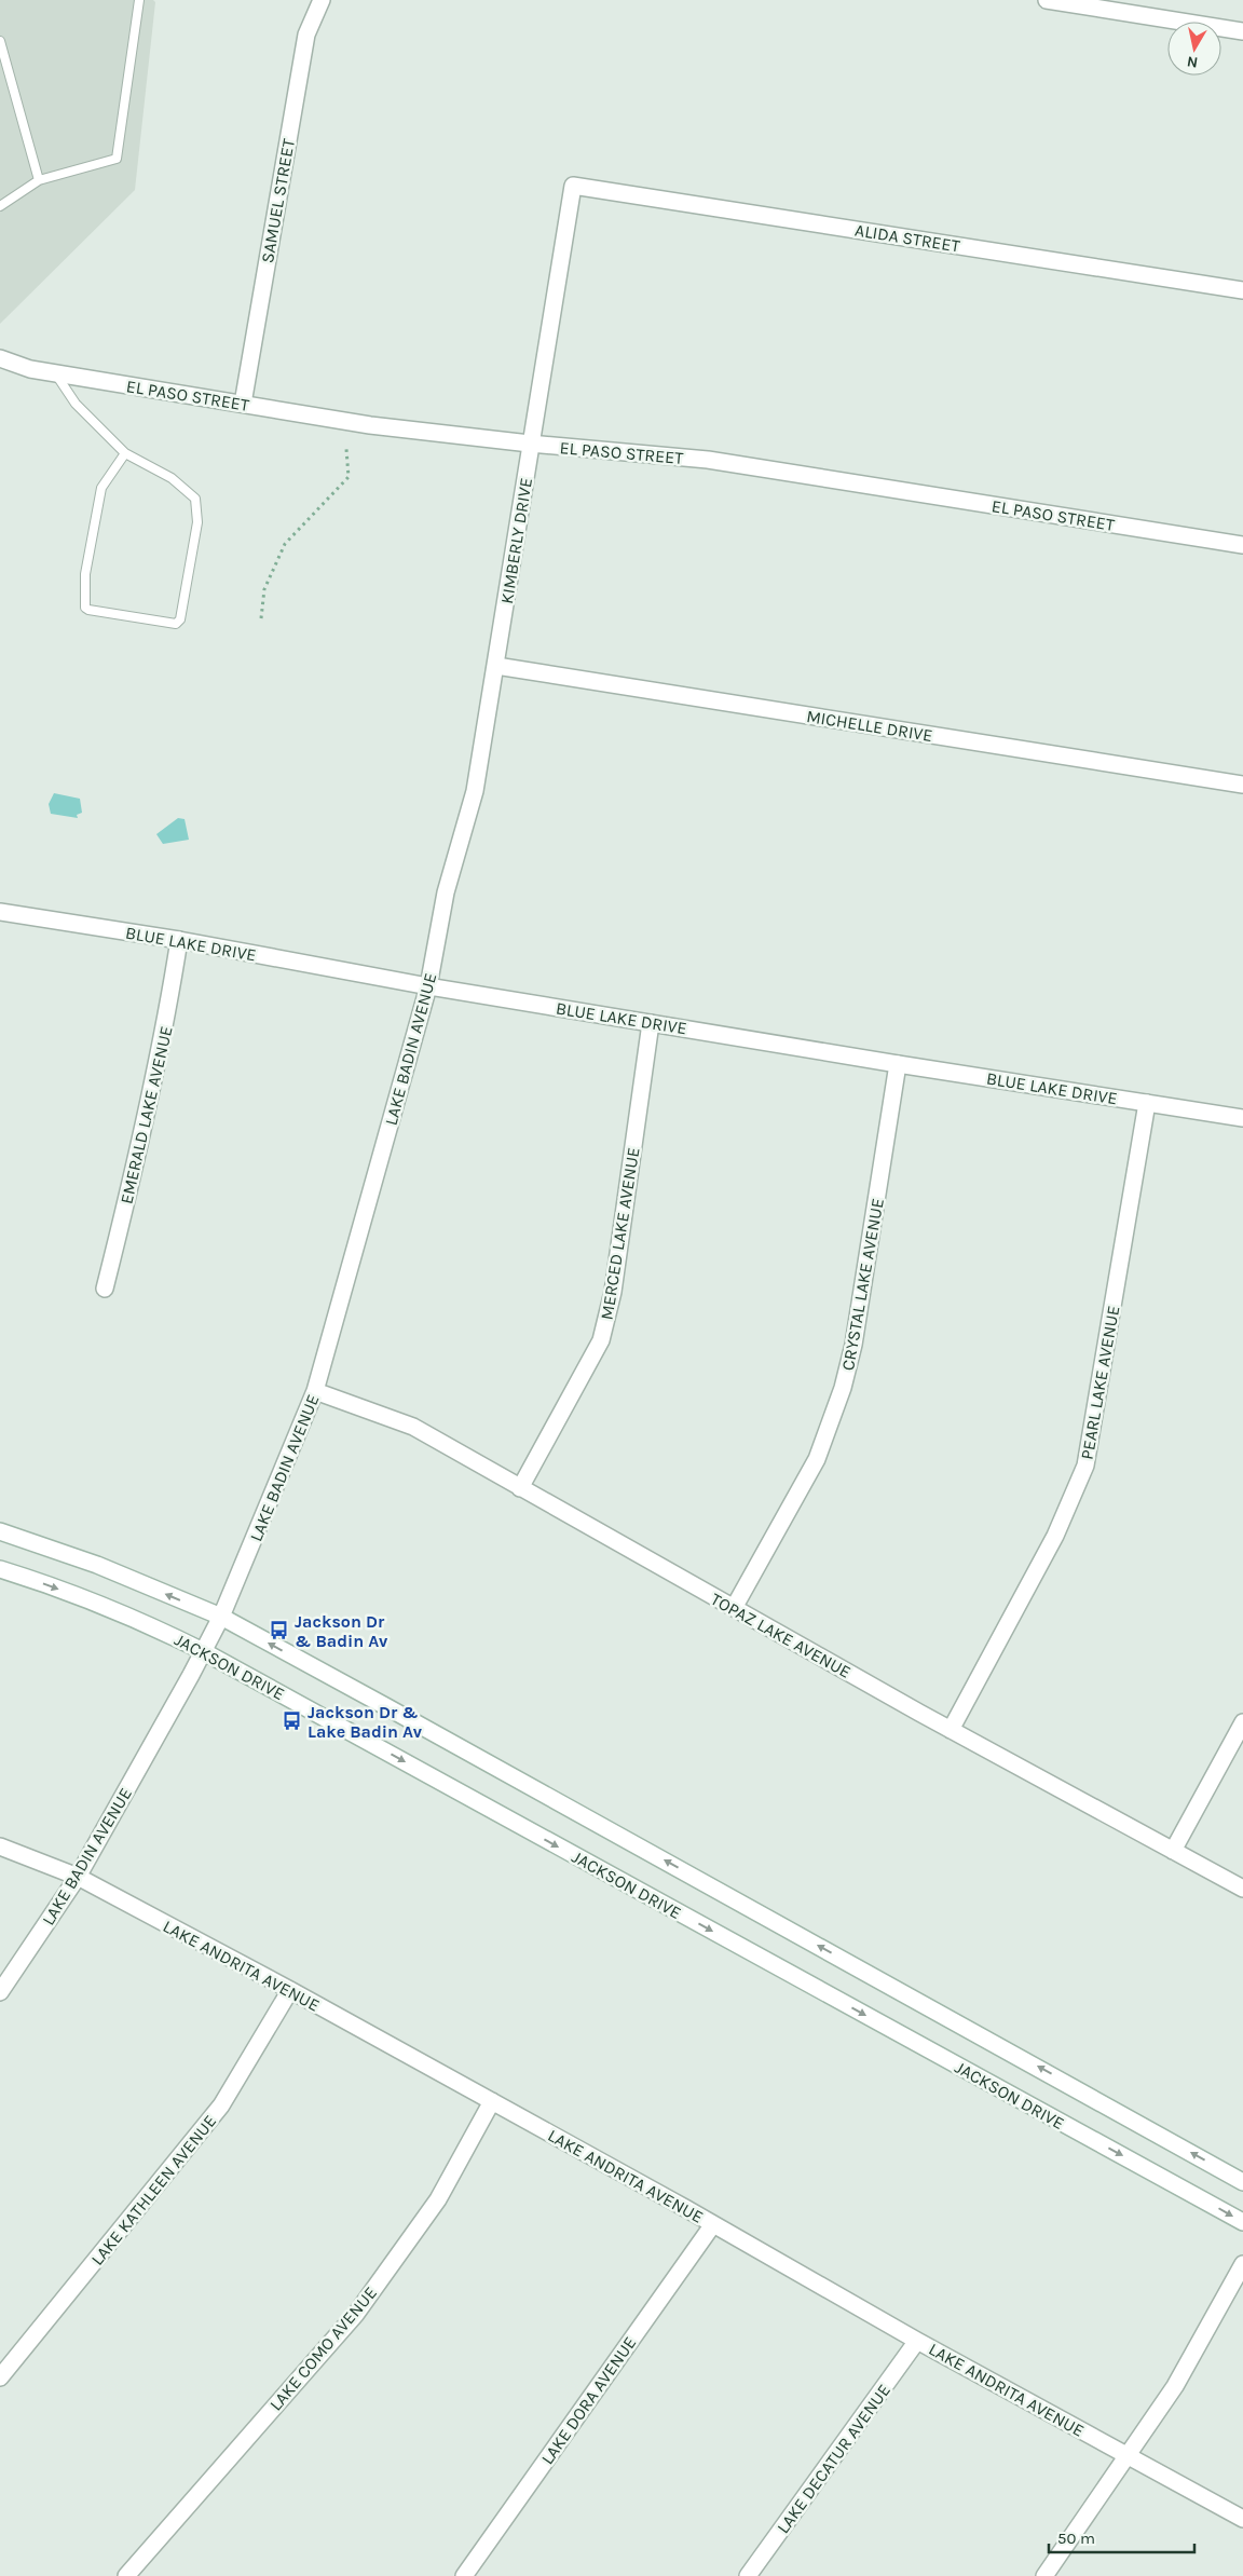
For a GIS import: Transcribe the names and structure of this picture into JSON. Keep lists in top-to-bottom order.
{
  "streets": {
    "street": [
      "SAMUEL STREET",
      "ALIDA STREET",
      "EL PASO STREET",
      "KIMBERLY DRIVE",
      "MICHELLE DRIVE",
      "BLUE LAKE DRIVE",
      "LAKE BADIN AVENUE",
      "EMERALD LAKE AVENUE",
      "MERCED LAKE AVENUE",
      "CRYSTAL LAKE AVENUE",
      "PEARL LAKE AVENUE",
      "TOPAZ LAKE AVENUE",
      "JACKSON DRIVE",
      "LAKE ANDRITA AVENUE",
      "LAKE KATHLEEN AVENUE",
      "LAKE COMO AVENUE",
      "LAKE DORA AVENUE",
      "LAKE DECATUR AVENUE"
    ]
  },
  "crossings": [
    ["SAMUEL STREET", "EL PASO STREET"],
    ["ALIDA STREET", "KIMBERLY DRIVE"],
    ["EL PASO STREET", "KIMBERLY DRIVE"],
    ["KIMBERLY DRIVE", "MICHELLE DRIVE"],
    ["KIMBERLY DRIVE", "LAKE BADIN AVENUE"],
    ["BLUE LAKE DRIVE", "LAKE BADIN AVENUE"],
    ["BLUE LAKE DRIVE", "EMERALD LAKE AVENUE"],
    ["BLUE LAKE DRIVE", "MERCED LAKE AVENUE"],
    ["BLUE LAKE DRIVE", "CRYSTAL LAKE AVENUE"],
    ["BLUE LAKE DRIVE", "PEARL LAKE AVENUE"],
    ["LAKE BADIN AVENUE", "TOPAZ LAKE AVENUE"],
    ["LAKE BADIN AVENUE", "JACKSON DRIVE"],
    ["LAKE BADIN AVENUE", "LAKE ANDRITA AVENUE"],
    ["MERCED LAKE AVENUE", "TOPAZ LAKE AVENUE"],
    ["CRYSTAL LAKE AVENUE", "TOPAZ LAKE AVENUE"],
    ["PEARL LAKE AVENUE", "TOPAZ LAKE AVENUE"],
    ["LAKE ANDRITA AVENUE", "LAKE KATHLEEN AVENUE"],
    ["LAKE ANDRITA AVENUE", "LAKE COMO AVENUE"],
    ["LAKE ANDRITA AVENUE", "LAKE DORA AVENUE"],
    ["LAKE ANDRITA AVENUE", "LAKE DECATUR AVENUE"]
  ],
  "places": {
    "bus stop": ["Jackson Dr & Badin Av", "Jackson Dr & Lake Badin Av"]
  },
  "scale_bar": "50 m",
  "north": "bottom"
}
